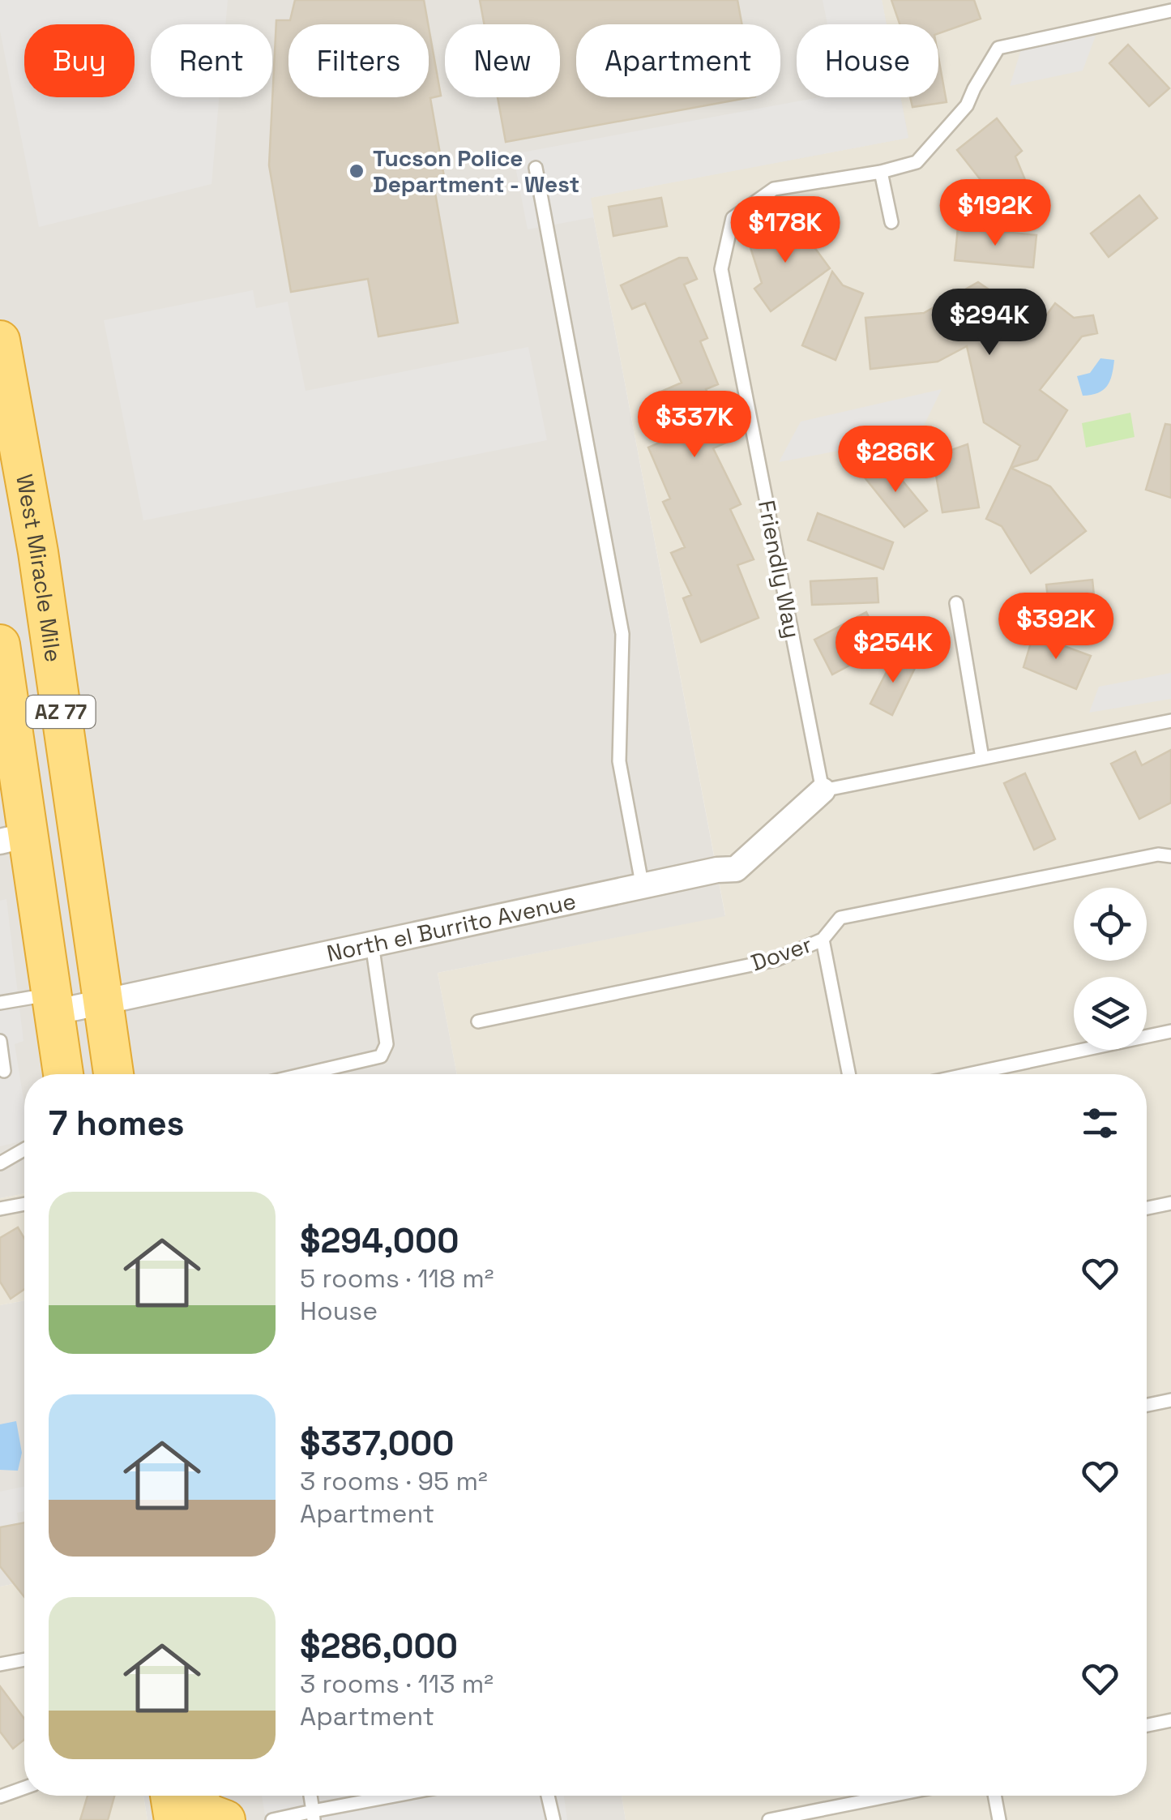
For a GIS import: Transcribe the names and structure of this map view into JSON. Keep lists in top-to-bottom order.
{
  "streets": {
    "highway": ["West Miracle Mile", "AZ 77"],
    "street": ["North el Burrito Avenue"],
    "lane": ["Friendly Way", "Dover"]
  },
  "crossings": [
    ["West Miracle Mile", "North el Burrito Avenue"],
    ["Friendly Way", "North el Burrito Avenue"],
    ["AZ 77", "North el Burrito Avenue"]
  ],
  "places": ["Tucson Police Department - West"],
  "page": {
    "chip": [
      "Buy",
      "Rent",
      "Filters",
      "New",
      "Apartment",
      "House"
    ],
    "price": [
      "$192K",
      "$178K",
      "$294K",
      "$337K",
      "$286K",
      "$392K",
      "$254K"
    ],
    "heading": "7 homes",
    "list": [
      {
        "name": "$294,000",
        "note": "5 rooms · 118 m² · House"
      },
      {
        "name": "$337,000",
        "note": "3 rooms · 95 m² · Apartment"
      },
      {
        "name": "$286,000",
        "note": "3 rooms · 113 m² · Apartment"
      }
    ]
  }
}
